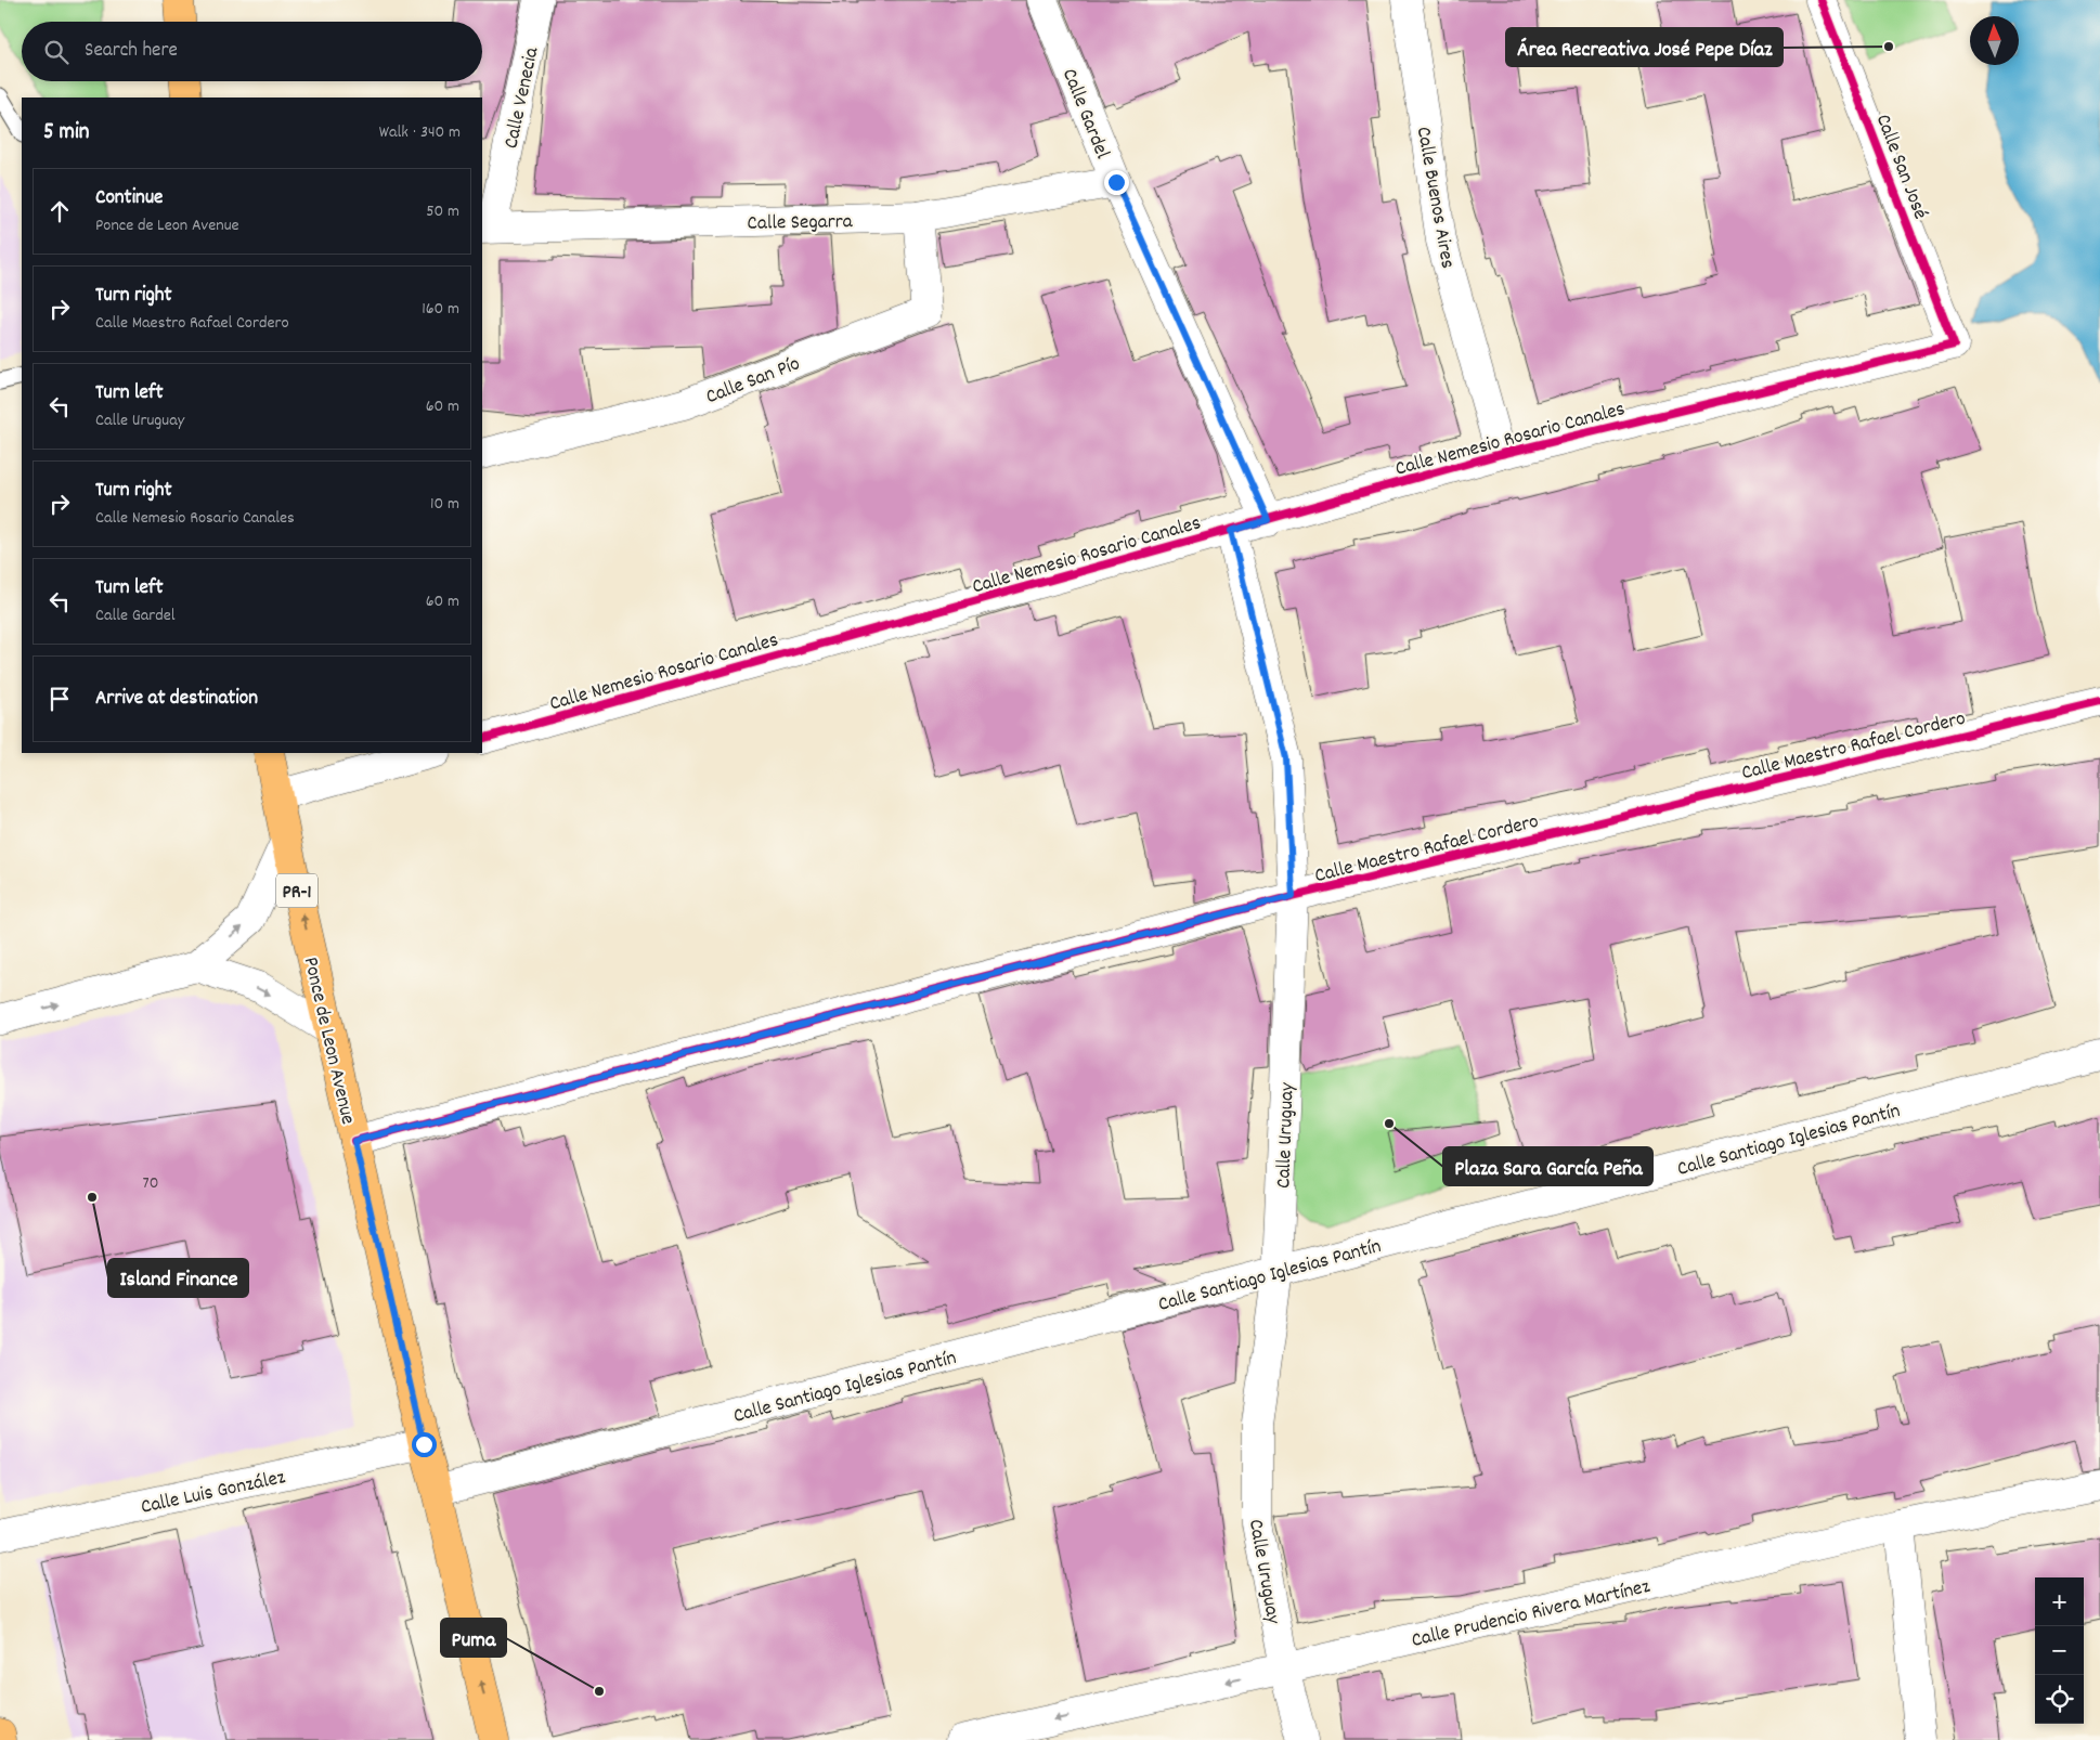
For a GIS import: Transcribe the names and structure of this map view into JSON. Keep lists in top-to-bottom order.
{
  "streets": {
    "main road": ["PR-1", "Ponce de Leon Avenue"],
    "street": [
      "Calle Venecia",
      "Calle Gardel",
      "Calle San José",
      "Calle Buenos Aires",
      "Calle Segarra",
      "Calle San Pío",
      "Calle Nemesio Rosario Canales",
      "Calle Maestro Rafael Cordero",
      "Calle Uruguay",
      "Calle Santiago Iglesias Pantín",
      "Calle Luis González",
      "Calle Prudencio Rivera Martínez"
    ]
  },
  "crossings": [
    ["Calle Venecia", "Calle Segarra"],
    ["Calle Gardel", "Calle Segarra"],
    ["Calle Gardel", "Calle Nemesio Rosario Canales"],
    ["Calle San José", "Calle Nemesio Rosario Canales"],
    ["Calle Buenos Aires", "Calle Nemesio Rosario Canales"],
    ["Calle Segarra", "Calle San Pío"],
    ["Calle Nemesio Rosario Canales", "Calle Uruguay"],
    ["Calle Maestro Rafael Cordero", "Ponce de Leon Avenue"],
    ["Calle Maestro Rafael Cordero", "Calle Uruguay"],
    ["Ponce de Leon Avenue", "Calle Santiago Iglesias Pantín"],
    ["Ponce de Leon Avenue", "Calle Luis González"],
    ["Calle Uruguay", "Calle Santiago Iglesias Pantín"],
    ["Calle Uruguay", "Calle Prudencio Rivera Martínez"]
  ],
  "one_way": ["Ponce de Leon Avenue"],
  "places": [
    "Área Recreativa José Pepe Díaz",
    "Plaza Sara García Peña",
    "Island Finance",
    "Puma"
  ],
  "house_numbers": ["70"],
  "north": "top",
  "page": {
    "search": "Search here",
    "heading": ["5 min", "Walk · 340 m"],
    "list": [
      ["Continue", "Ponce de Leon Avenue", "50 m"],
      ["Turn right", "Calle Maestro Rafael Cordero", "160 m"],
      ["Turn left", "Calle Uruguay", "60 m"],
      ["Turn right", "Calle Nemesio Rosario Canales", "10 m"],
      ["Turn left", "Calle Gardel", "60 m"],
      "Arrive at destination"
    ],
    "map_buttons": ["+", "−"]
  }
}
